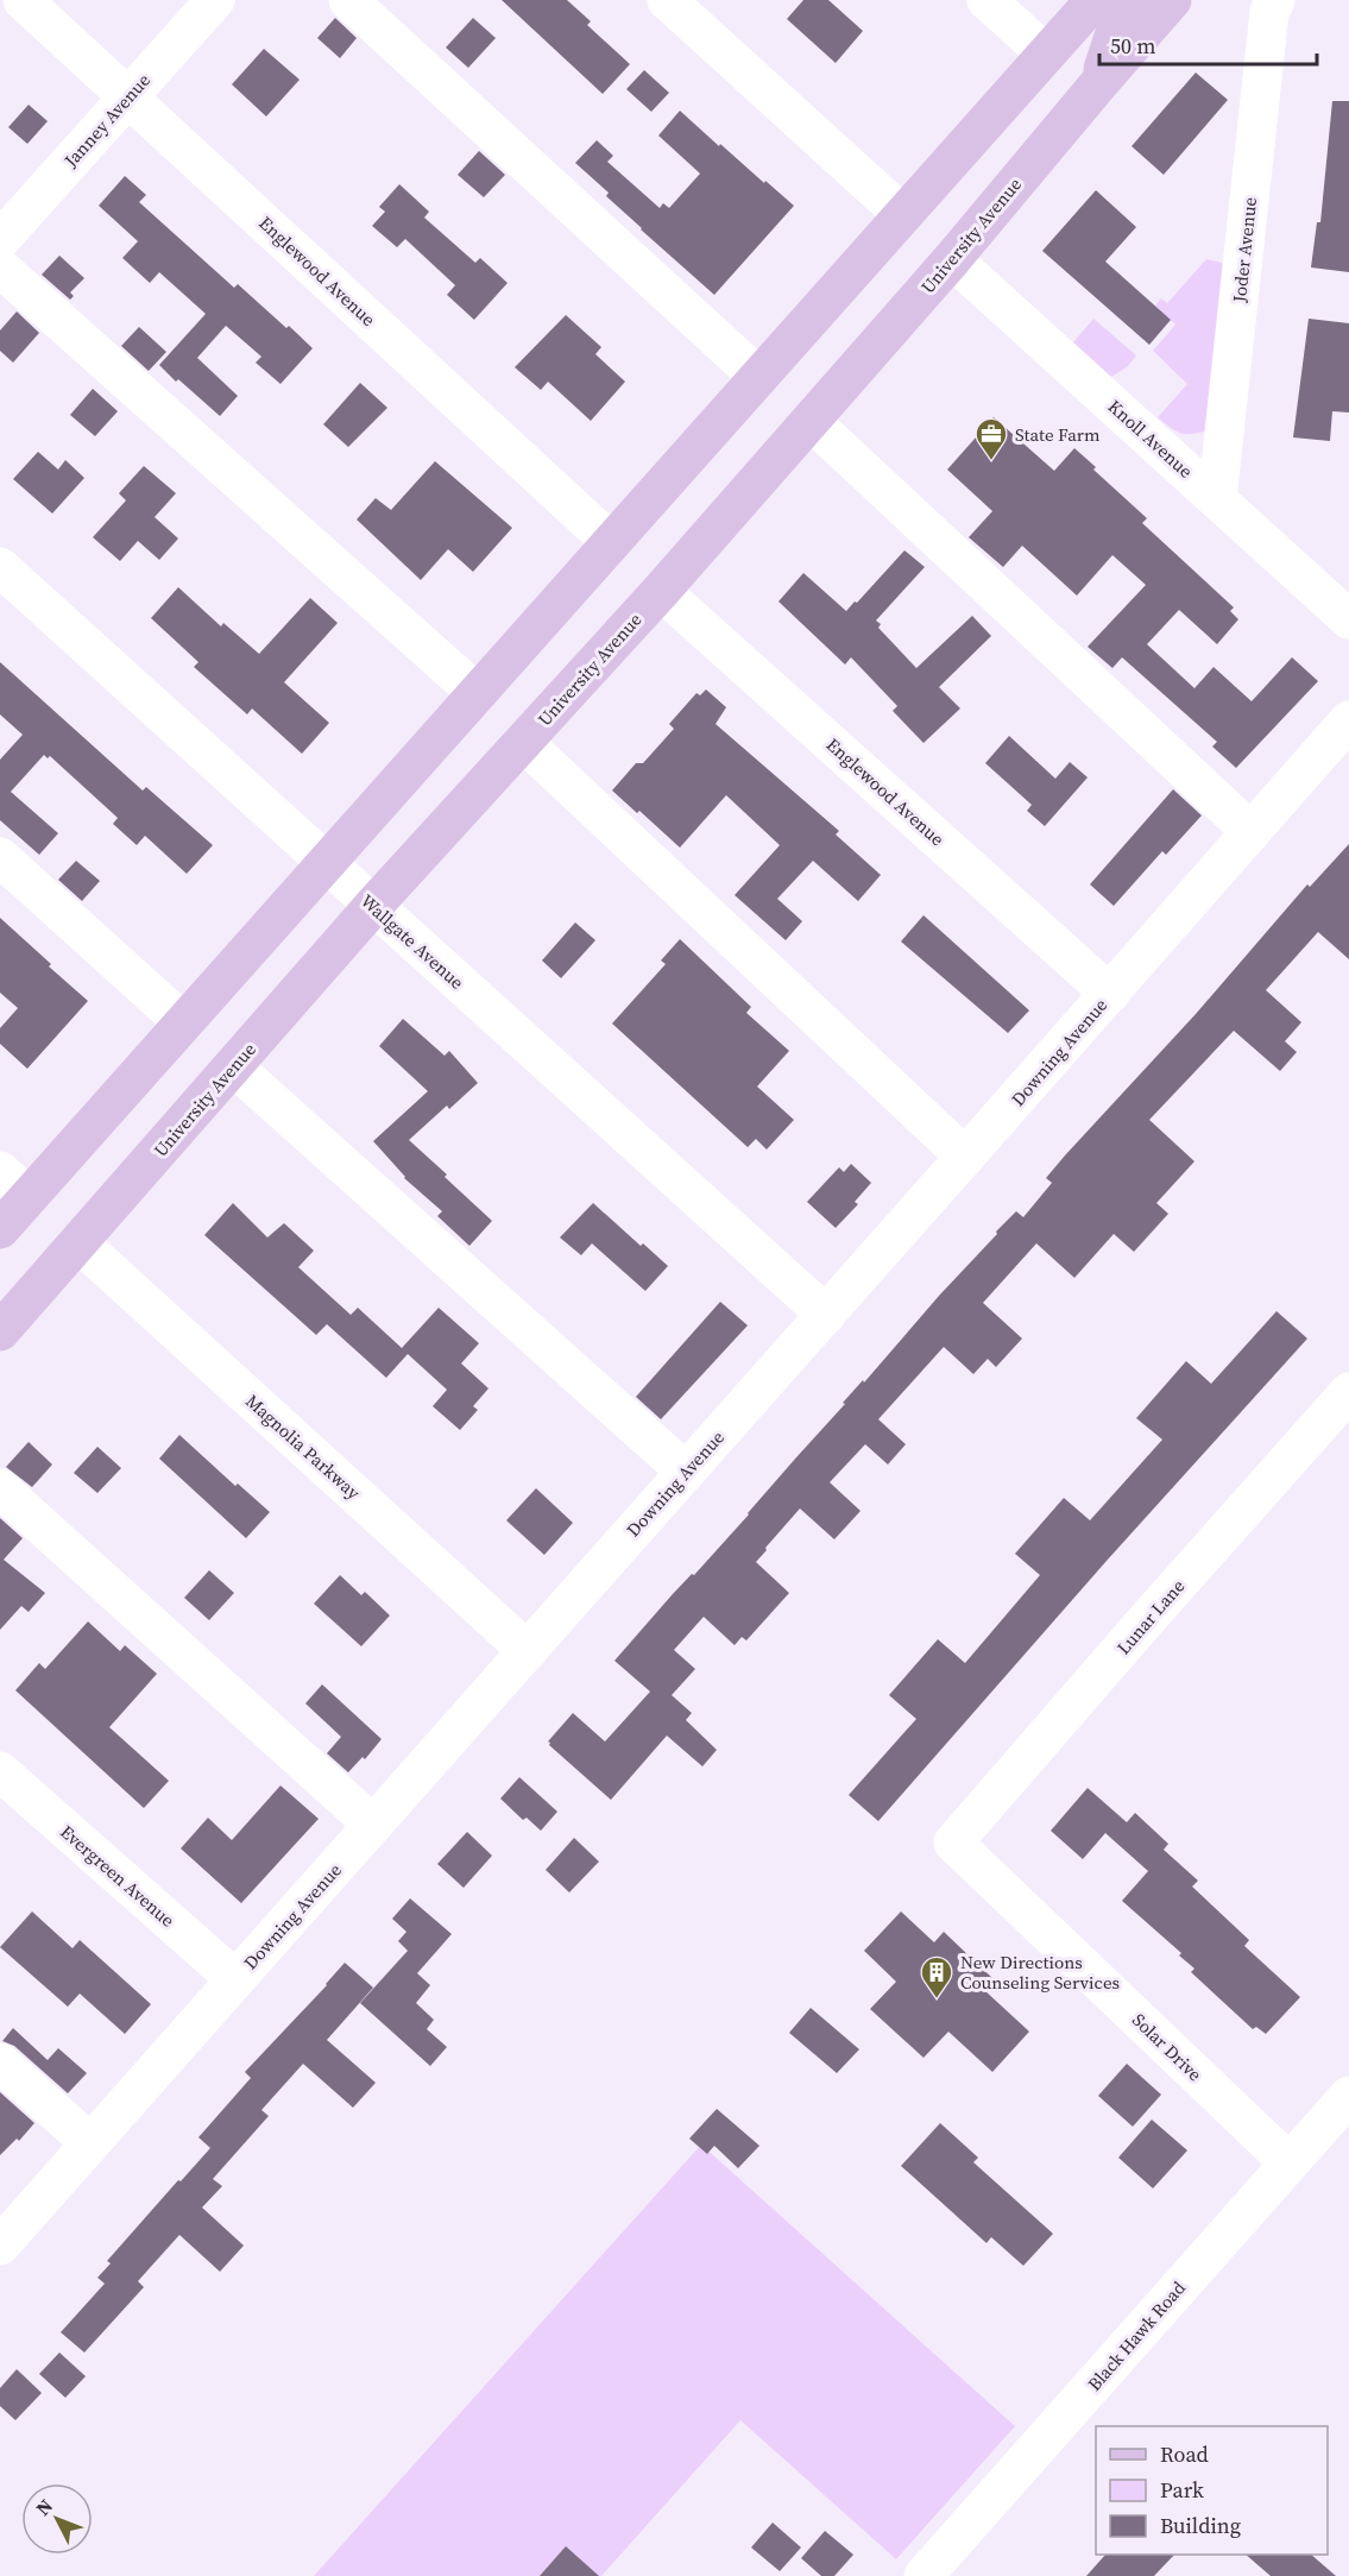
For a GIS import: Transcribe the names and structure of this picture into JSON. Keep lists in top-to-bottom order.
{
  "streets": {
    "main road": ["University Avenue"],
    "street": [
      "Janney Avenue",
      "Joder Avenue",
      "Englewood Avenue",
      "Knoll Avenue",
      "Wallgate Avenue",
      "Downing Avenue",
      "Magnolia Parkway",
      "Lunar Lane",
      "Evergreen Avenue",
      "Solar Drive",
      "Black Hawk Road"
    ]
  },
  "crossings": [
    ["Janney Avenue", "Englewood Avenue"],
    ["University Avenue", "Englewood Avenue"],
    ["University Avenue", "Knoll Avenue"],
    ["University Avenue", "Wallgate Avenue"],
    ["University Avenue", "Magnolia Parkway"],
    ["Joder Avenue", "Knoll Avenue"],
    ["Englewood Avenue", "Downing Avenue"],
    ["Wallgate Avenue", "Downing Avenue"],
    ["Downing Avenue", "Magnolia Parkway"],
    ["Downing Avenue", "Evergreen Avenue"],
    ["Lunar Lane", "Solar Drive"],
    ["Solar Drive", "Black Hawk Road"]
  ],
  "places": {
    "office": ["State Farm"],
    "building": ["New Directions Counseling Services"]
  },
  "legend": ["Road", "Park", "Building"],
  "scale_bar": "50 m",
  "north": "top left"
}
